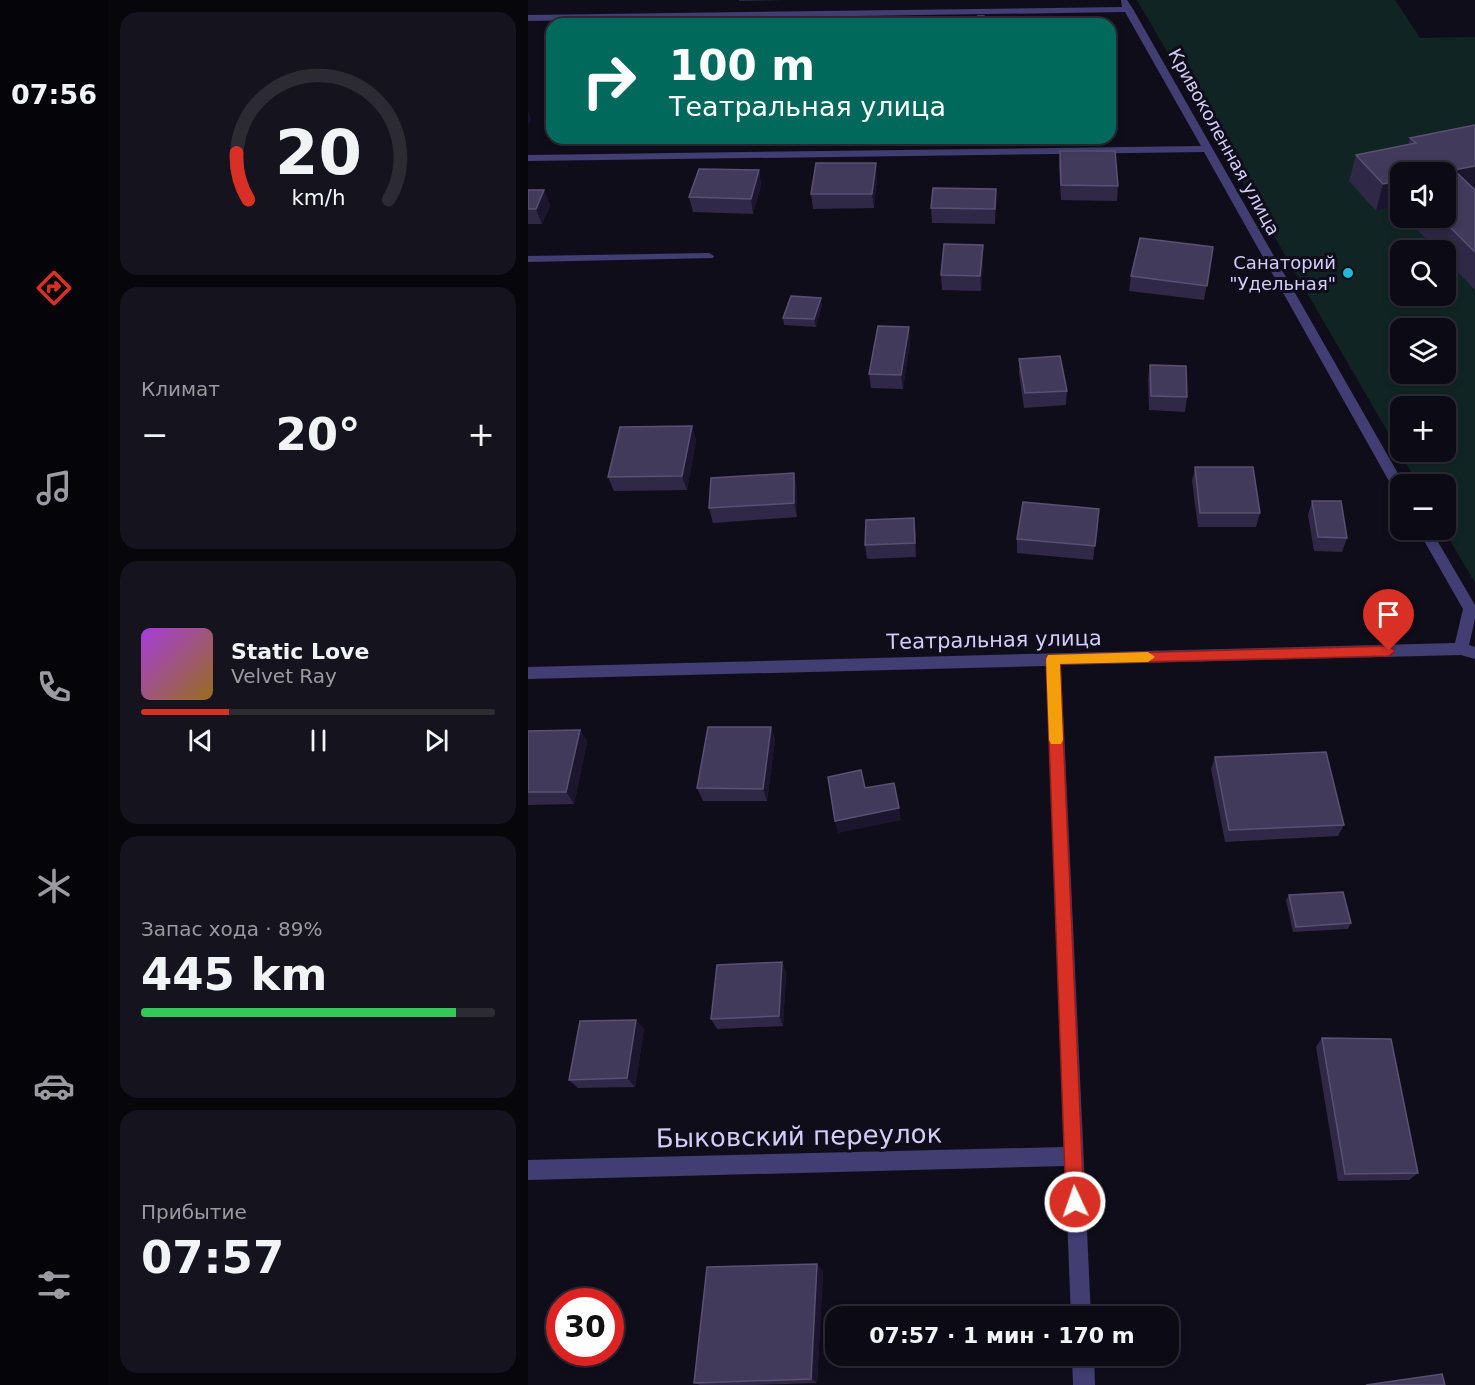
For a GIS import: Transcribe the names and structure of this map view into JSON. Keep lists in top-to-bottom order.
{
  "streets": {
    "street": ["Кривоколенная улица", "Театральная улица", "Быковский переулок"]
  },
  "places": ["Санаторий \"Удельная\""],
  "page": {
    "tabs": "07:56",
    "turn": ["100 m", "Театральная улица"],
    "map_buttons": ["+", "−"],
    "tile": [
      "Климат",
      ["Запас хода · 89%", "445 km"],
      ["Прибытие", "07:57"]
    ],
    "heat": ["−", "20°", "+"],
    "song": ["Static Love", "Velvet Ray"],
    "limit": "30",
    "trip": "07:57 · 1 мин · 170 m",
    "gauge": ["20", "km/h"]
  }
}
